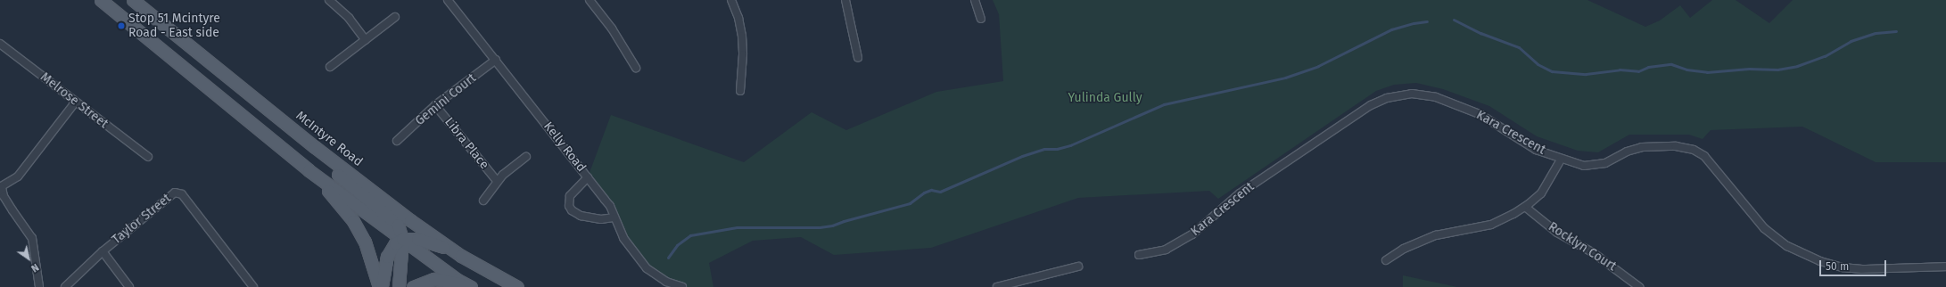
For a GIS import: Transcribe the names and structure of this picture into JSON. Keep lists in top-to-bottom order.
{
  "streets": {
    "main road": ["McIntyre Road"],
    "street": [
      "Gemini Court",
      "Melrose Street",
      "Kara Crescent",
      "Libra Place",
      "Kelly Road",
      "Taylor Street",
      "Rocklyn Court"
    ]
  },
  "crossings": [
    ["Gemini Court", "Libra Place"],
    ["Gemini Court", "Kelly Road"]
  ],
  "parks": ["Yulinda Gully"],
  "places": ["Stop 51 Mcintyre Road - East side"],
  "scale_bar": "50 m",
  "north": "bottom right"
}
